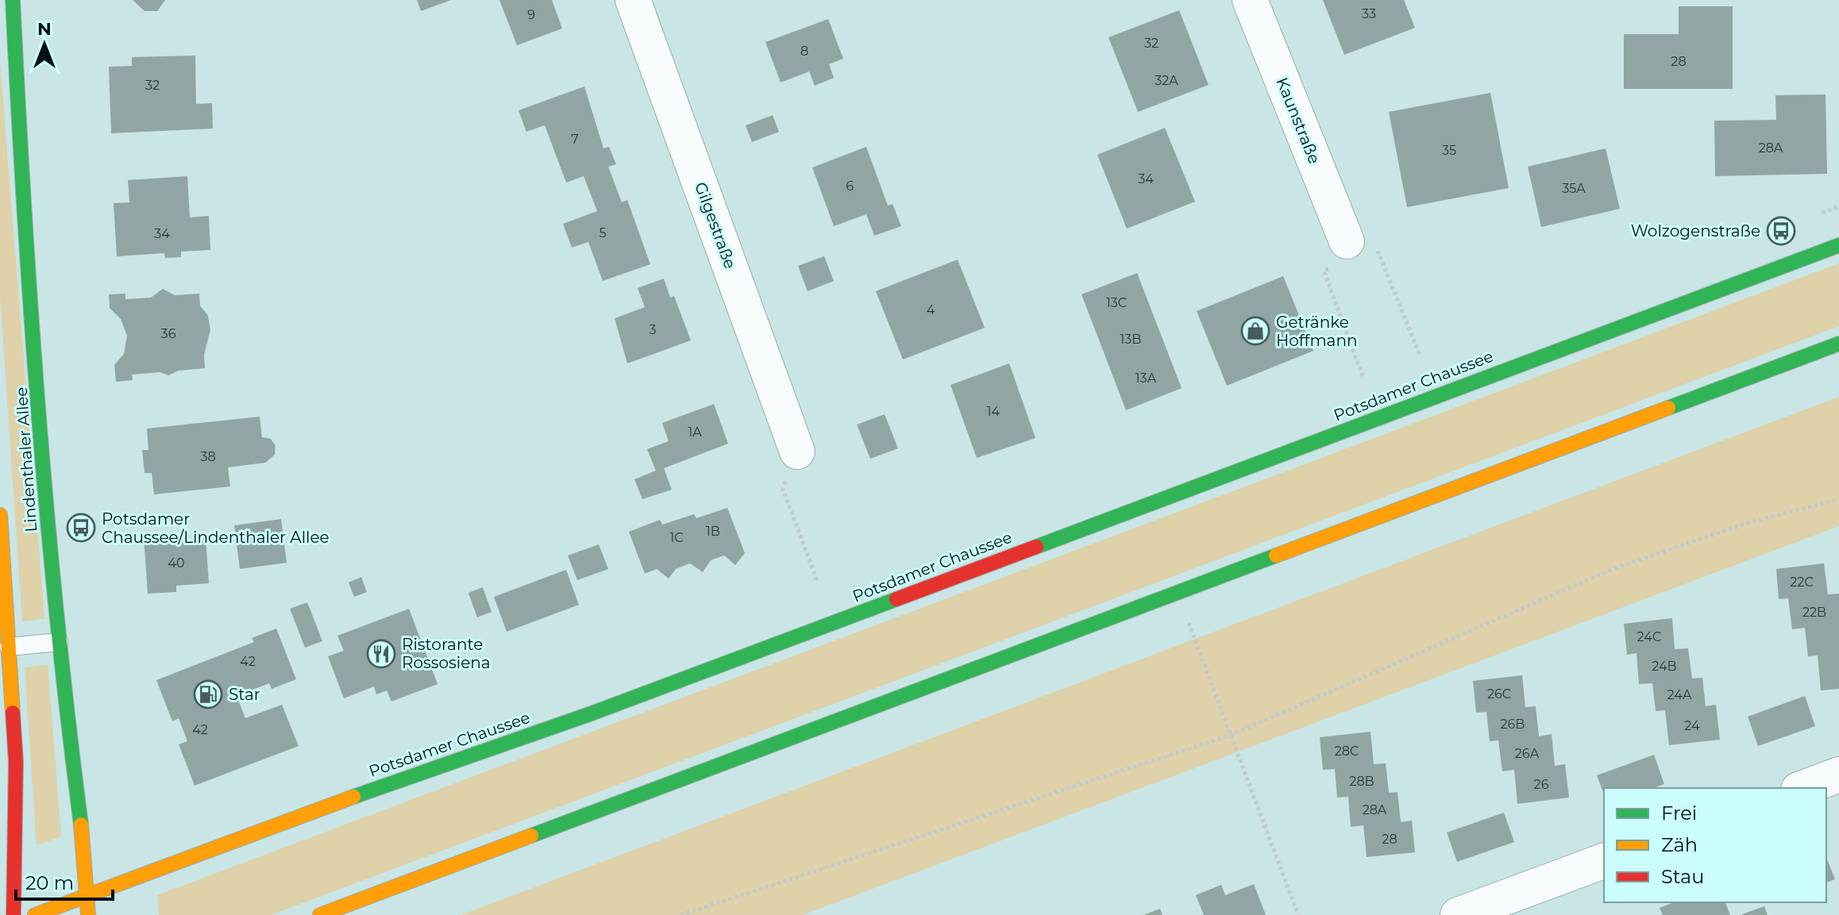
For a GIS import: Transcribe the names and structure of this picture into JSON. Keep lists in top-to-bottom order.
{
  "streets": {
    "main road": ["Potsdamer Chaussee", "Lindenthaler Allee"],
    "street": ["Kaunstraße", "Gilgestraße"]
  },
  "crossings": [
    ["Potsdamer Chaussee", "Lindenthaler Allee"]
  ],
  "places": {
    "bus stop": ["Wolzogenstraße", "Potsdamer Chaussee/Lindenthaler Allee"],
    "shop": ["Getränke Hoffmann"],
    "restaurant": ["Ristorante Rossosiena"],
    "fuel station": ["Star"]
  },
  "house_numbers": [
    "33",
    "9",
    "32",
    "8",
    "28",
    "32A",
    "32",
    "7",
    "28A",
    "35",
    "34",
    "6",
    "35A",
    "5",
    "34",
    "13C",
    "4",
    "3",
    "36",
    "13B",
    "13A",
    "14",
    "1A",
    "38",
    "1B",
    "1C",
    "40",
    "22C",
    "22B",
    "24C",
    "42",
    "24B",
    "26C",
    "24A",
    "26B",
    "24",
    "42",
    "28C",
    "26A",
    "28B",
    "26",
    "28A",
    "28"
  ],
  "legend": ["Frei", "Zäh", "Stau"],
  "scale_bar": "20 m",
  "north": "top"
}
